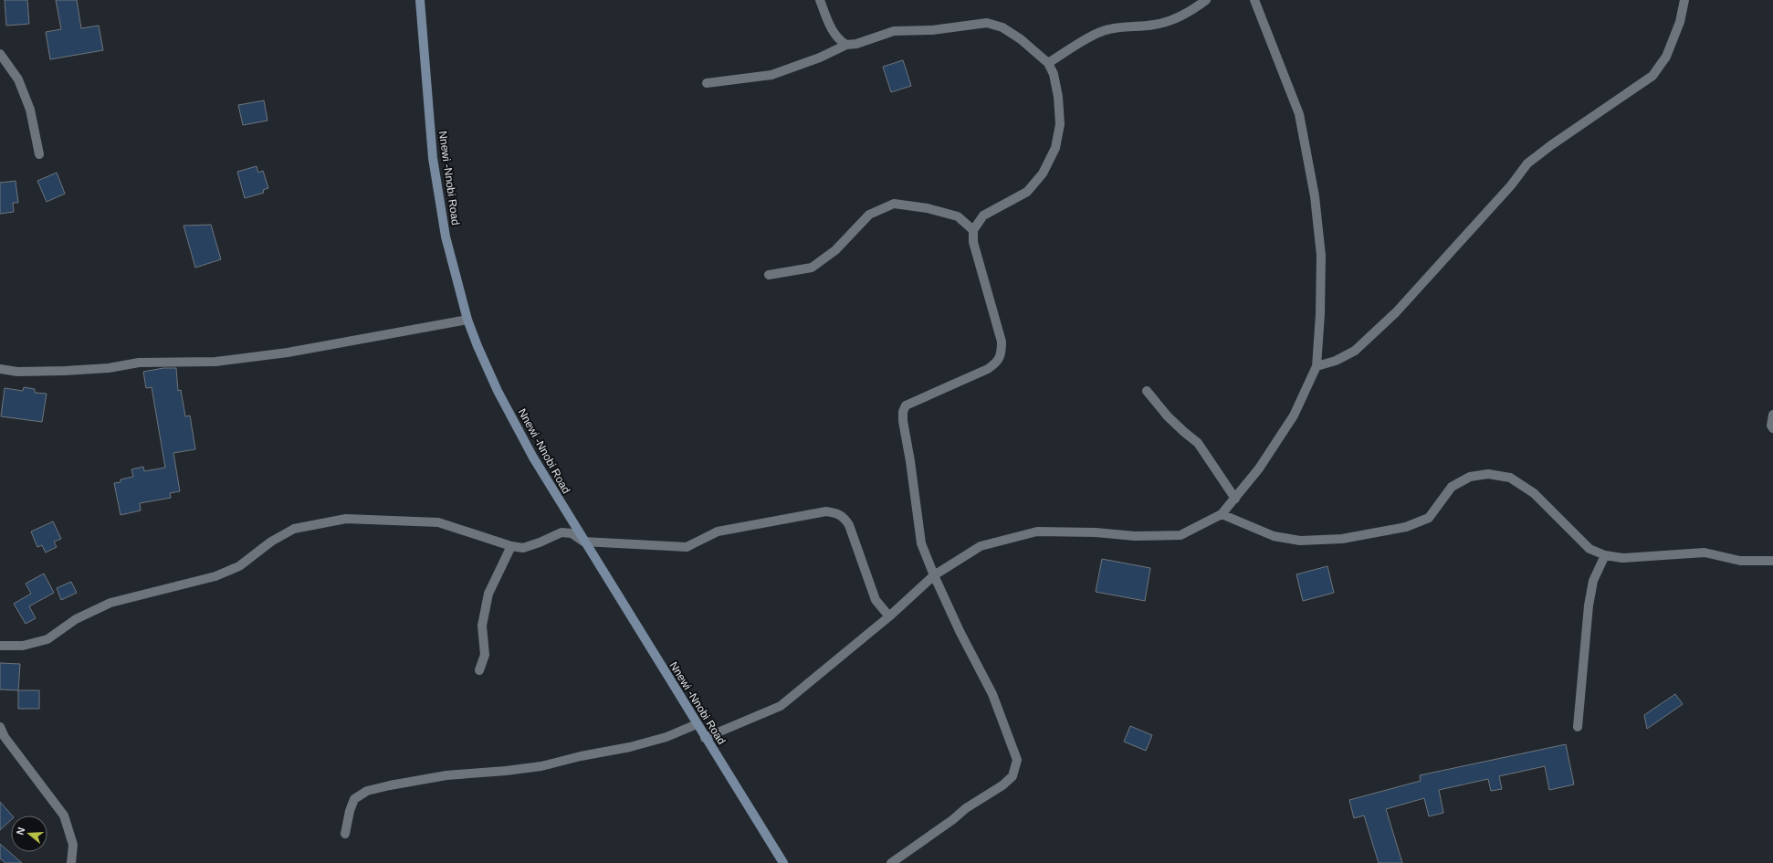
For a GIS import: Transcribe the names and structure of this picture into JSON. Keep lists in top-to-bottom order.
{
  "streets": {
    "main road": ["Nnewi -Nnobi Road"]
  },
  "north": "left"
}
